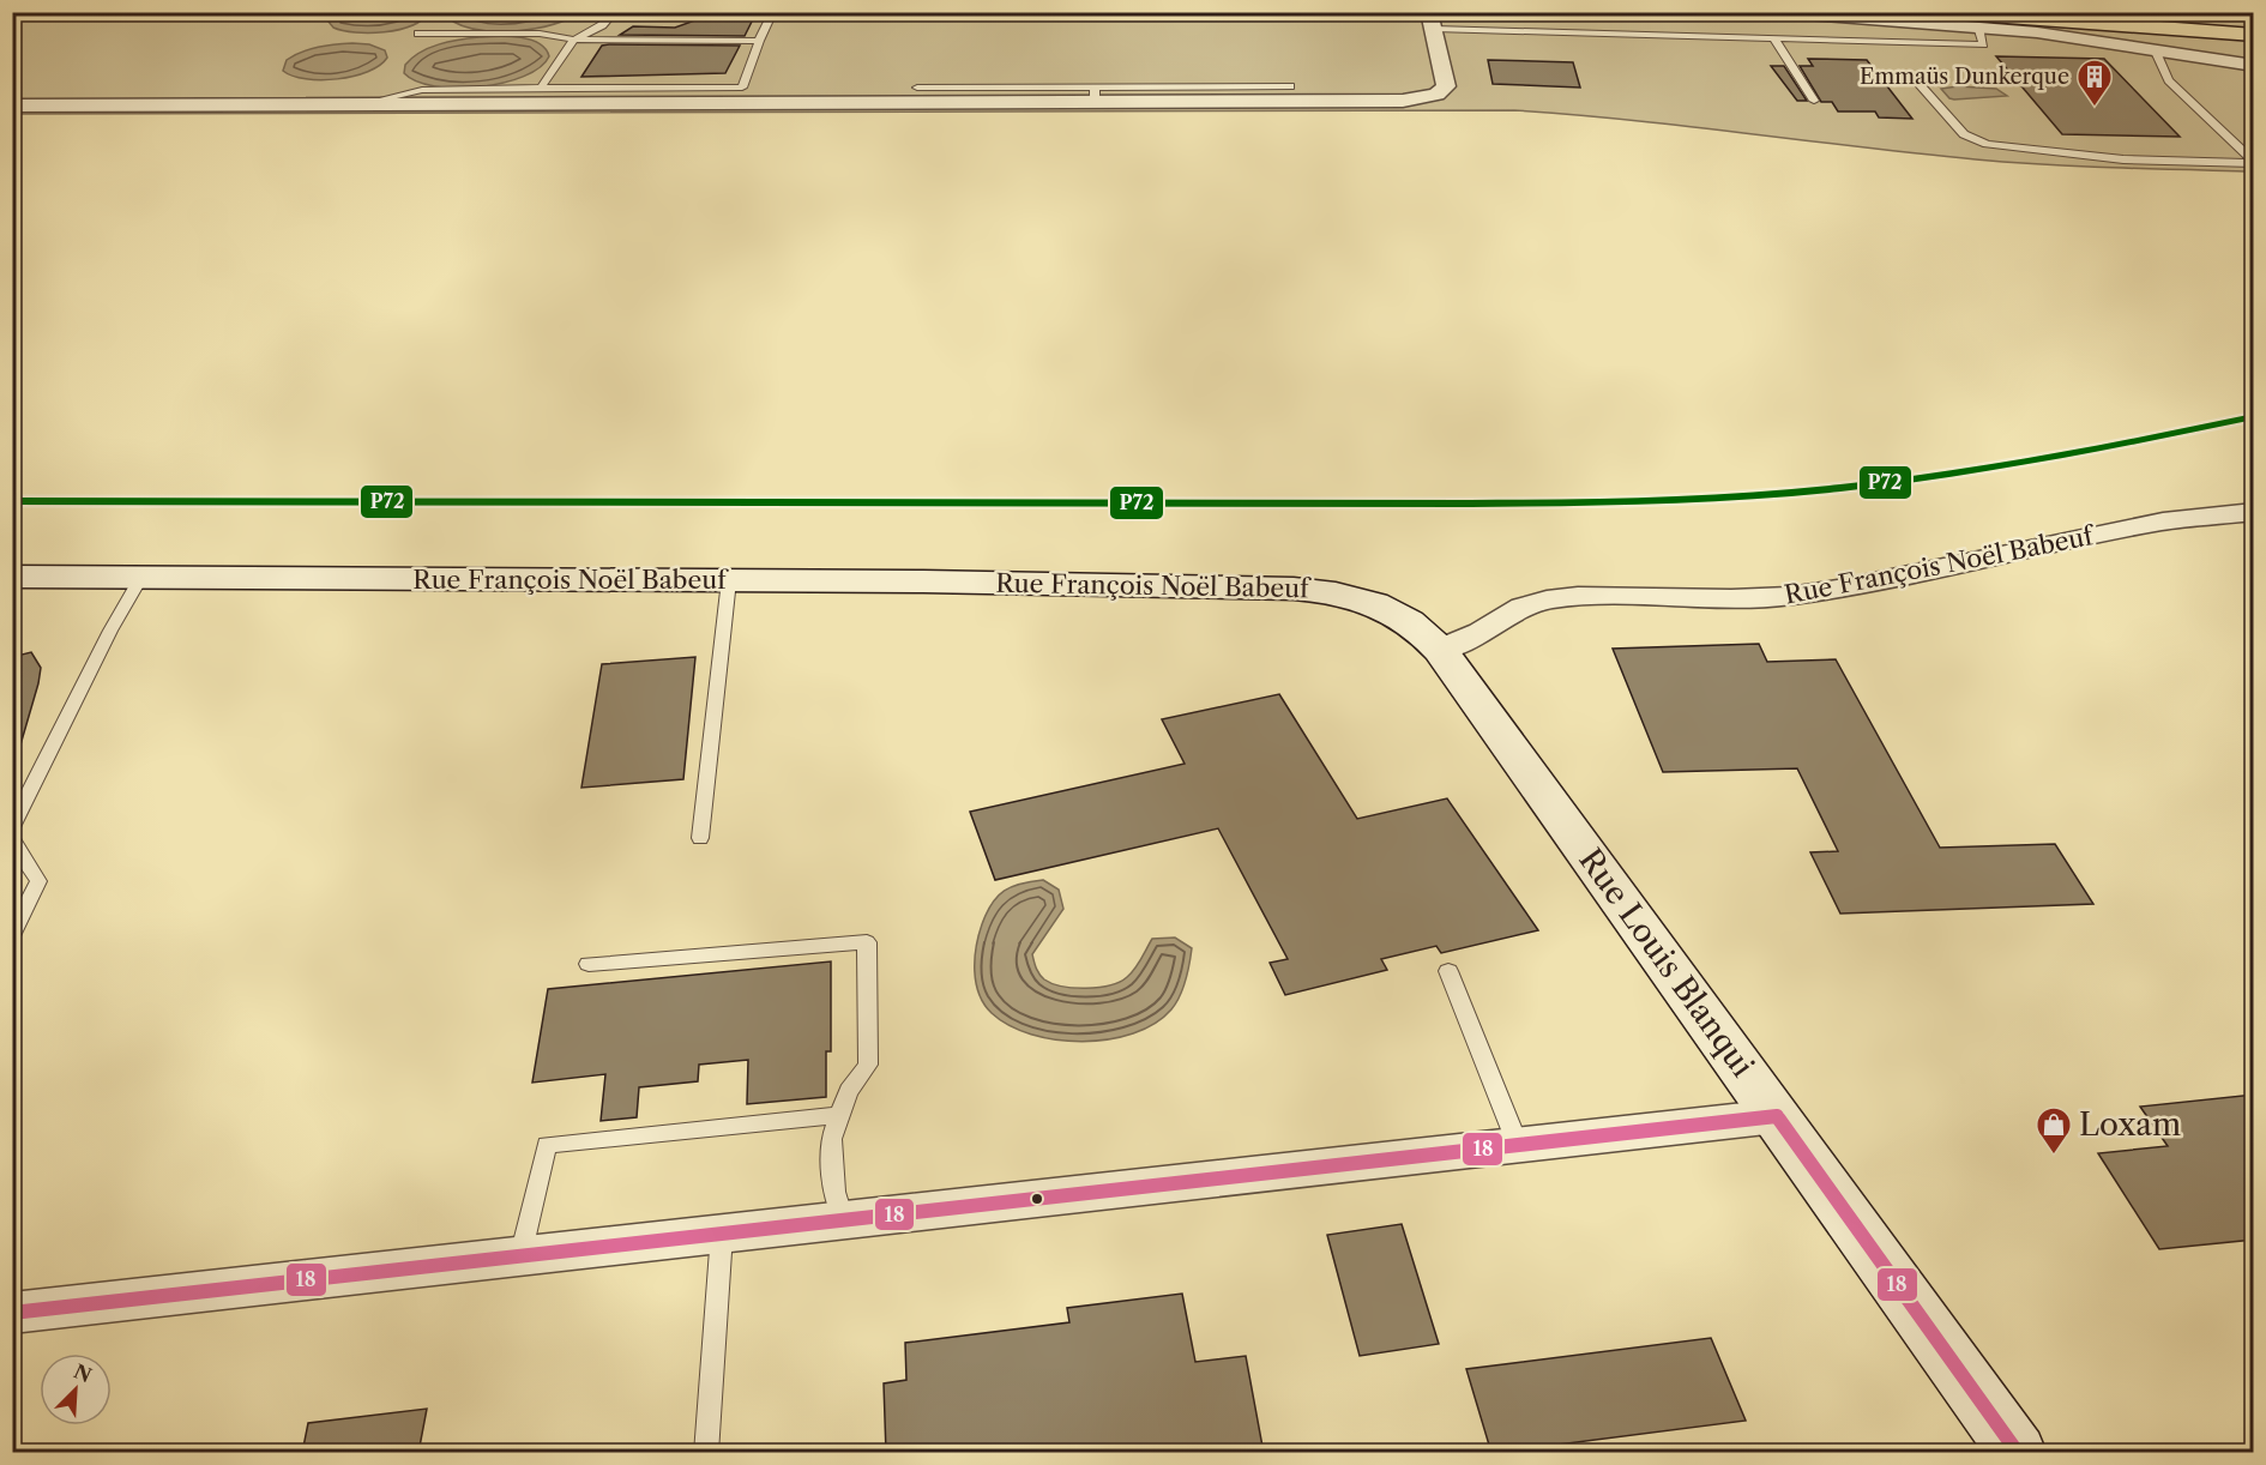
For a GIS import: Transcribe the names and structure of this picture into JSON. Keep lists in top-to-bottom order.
{
  "streets": {
    "street": ["Rue François Noël Babeuf", "Rue Louis Blanqui"]
  },
  "crossings": [
    ["Rue François Noël Babeuf", "Rue Louis Blanqui"]
  ],
  "places": {
    "building": ["Emmaüs Dunkerque"],
    "shop": ["Loxam"]
  },
  "lines": ["transit line P72", "transit line 18"],
  "north": "top right"
}
